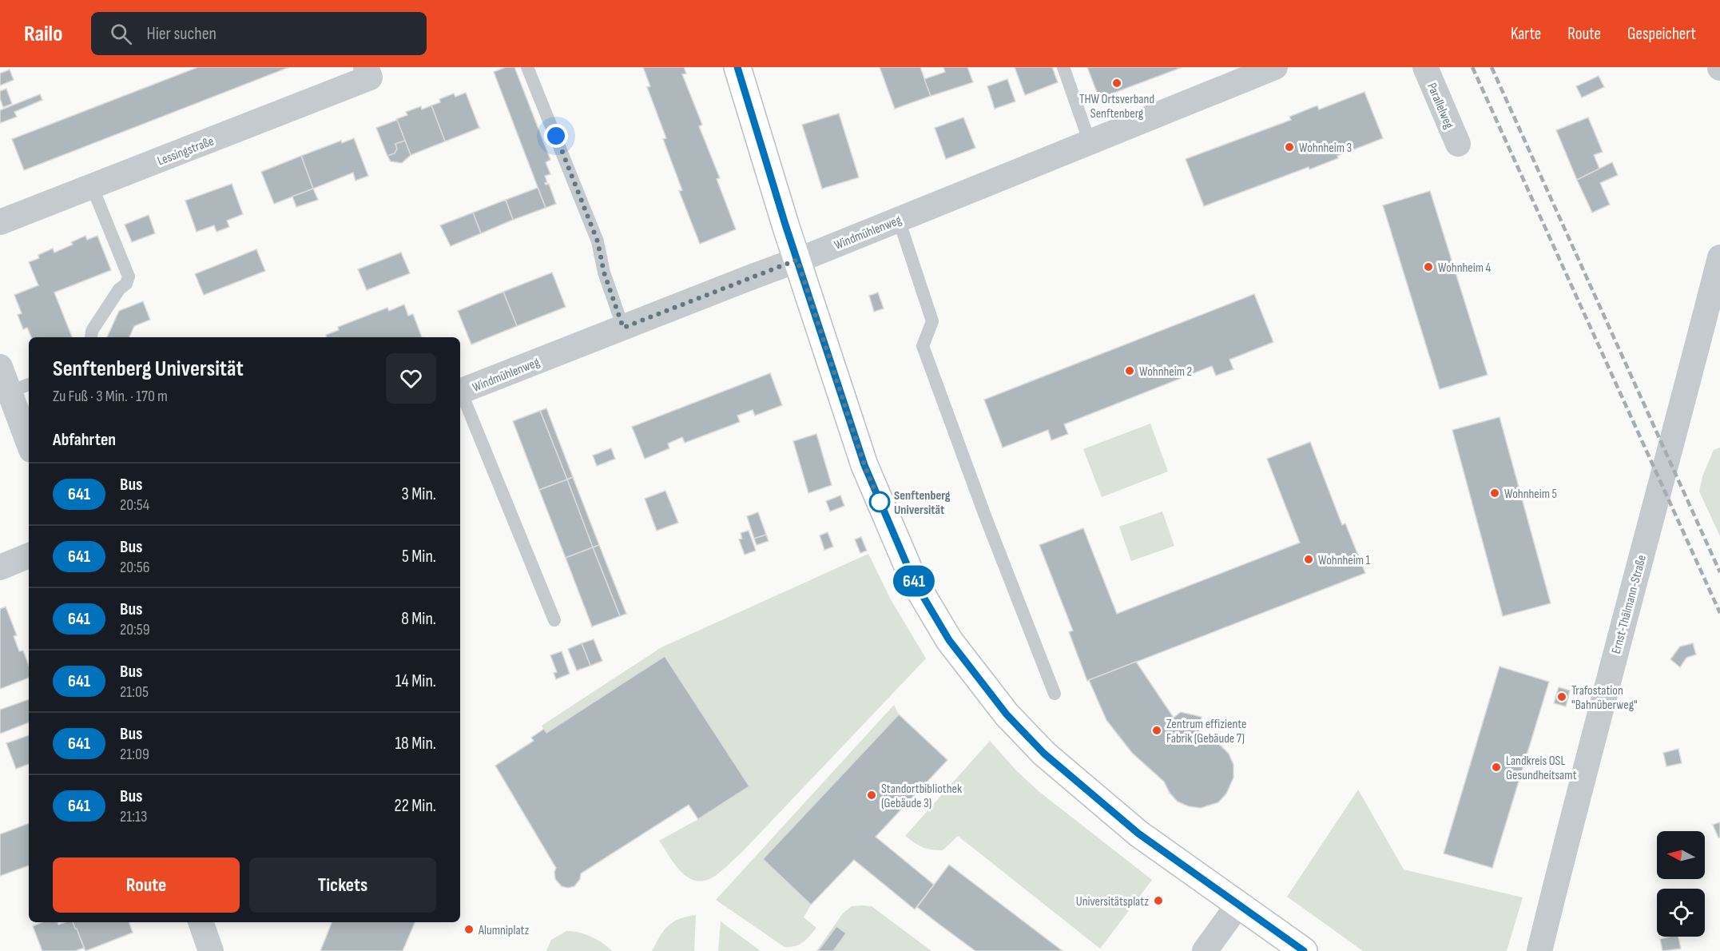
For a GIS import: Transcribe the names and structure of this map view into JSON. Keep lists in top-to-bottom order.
{
  "streets": {
    "street": [
      "Parallelweg",
      "Lessingstraße",
      "Windmühlenweg",
      "Ernst-Thälmann-Straße"
    ]
  },
  "places": [
    "THW Ortsverband Senftenberg",
    "Wohnheim 3",
    "Wohnheim 4",
    "Wohnheim 2",
    "Wohnheim 5",
    "Senftenberg Universität",
    "Wohnheim 1",
    "Trafostation \"Bahnüberweg\"",
    "Zentrum effiziente Fabrik (Gebäude 7)",
    "Landkreis OSL Gesundheitsamt",
    "Standortbibliothek (Gebäude 3)",
    "Universitätsplatz",
    "Alumniplatz"
  ],
  "lines": ["bus line 641"],
  "north": "left",
  "page": {
    "header": "Railo",
    "search": "Hier suchen",
    "nav": ["Karte", "Route", "Gespeichert"],
    "on_map": "641",
    "heading": [
      ["Senftenberg Universität", "Zu Fuß · 3 Min. · 170 m"],
      "Abfahrten"
    ],
    "list": [
      {
        "mark": "641",
        "name": "Bus",
        "note": "20:54",
        "value": "3 Min."
      },
      {
        "mark": "641",
        "name": "Bus",
        "note": "20:56",
        "value": "5 Min."
      },
      {
        "mark": "641",
        "name": "Bus",
        "note": "20:59",
        "value": "8 Min."
      },
      {
        "mark": "641",
        "name": "Bus",
        "note": "21:05",
        "value": "14 Min."
      },
      {
        "mark": "641",
        "name": "Bus",
        "note": "21:09",
        "value": "18 Min."
      },
      {
        "mark": "641",
        "name": "Bus",
        "note": "21:13",
        "value": "22 Min."
      }
    ],
    "buttons": ["Route", "Tickets"]
  }
}
